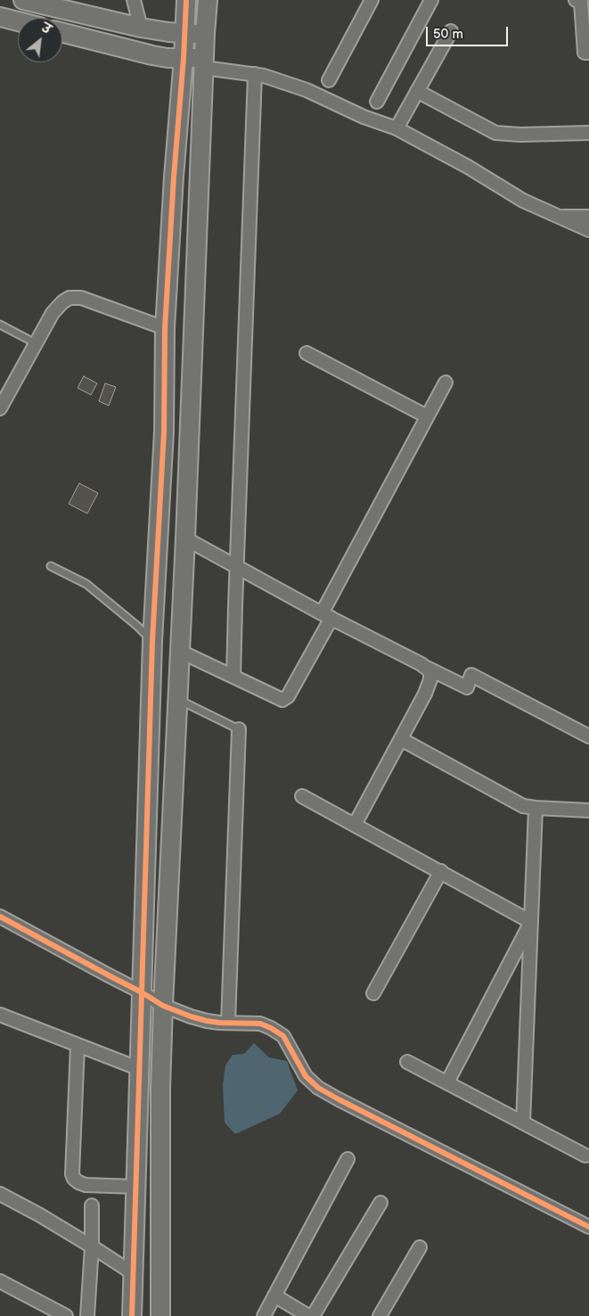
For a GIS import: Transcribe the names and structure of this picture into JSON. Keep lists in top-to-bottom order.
{
  "scale_bar": "50 m",
  "north": "top right"
}
